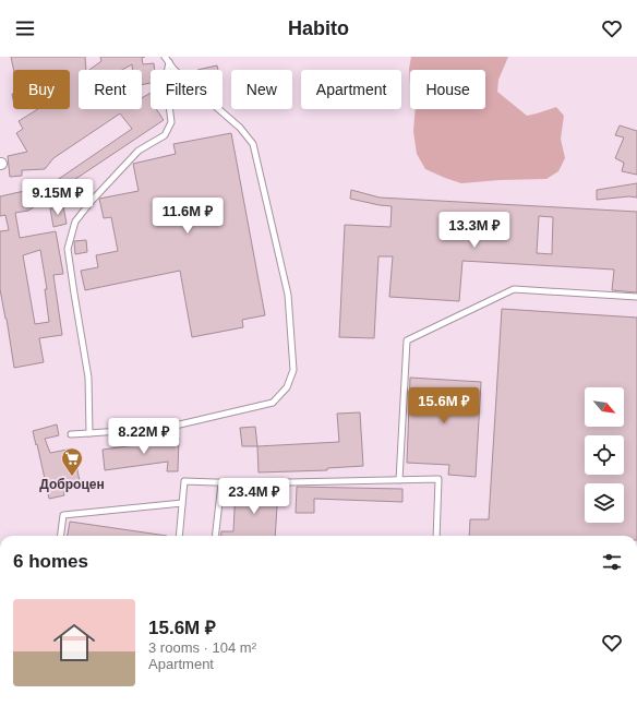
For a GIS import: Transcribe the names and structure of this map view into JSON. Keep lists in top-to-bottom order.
{
  "places": {
    "supermarket": ["Доброцен"]
  },
  "north": "bottom right",
  "page": {
    "header": "Habito",
    "chip": [
      "Buy",
      "Rent",
      "Filters",
      "New",
      "Apartment",
      "House"
    ],
    "price": [
      "9.15M ₽",
      "11.6M ₽",
      "13.3M ₽",
      "15.6M ₽",
      "8.22M ₽",
      "23.4M ₽"
    ],
    "heading": "6 homes",
    "list": [
      {
        "name": "15.6M ₽",
        "note": "3 rooms · 104 m² · Apartment"
      }
    ]
  }
}
